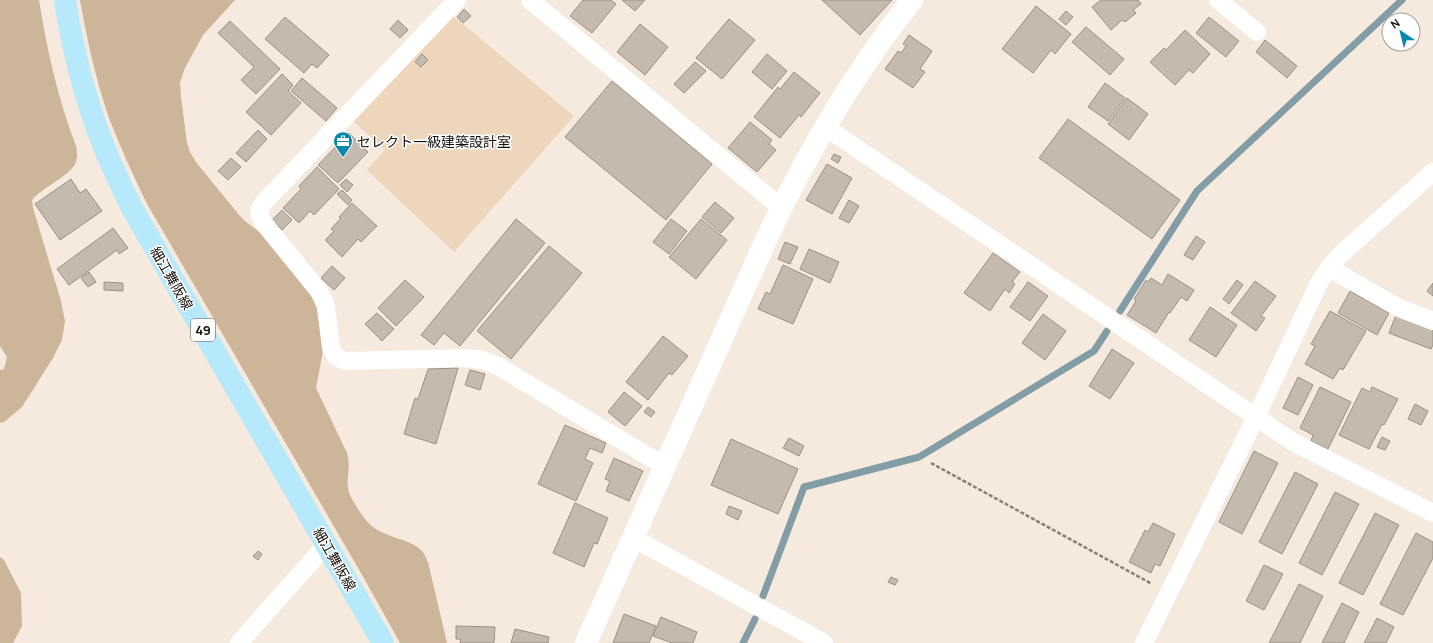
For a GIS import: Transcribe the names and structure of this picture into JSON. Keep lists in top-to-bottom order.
{
  "streets": {
    "main road": ["細江舞阪線", "49"]
  },
  "places": {
    "office": ["セレクト一級建築設計室"]
  },
  "north": "top left"
}
